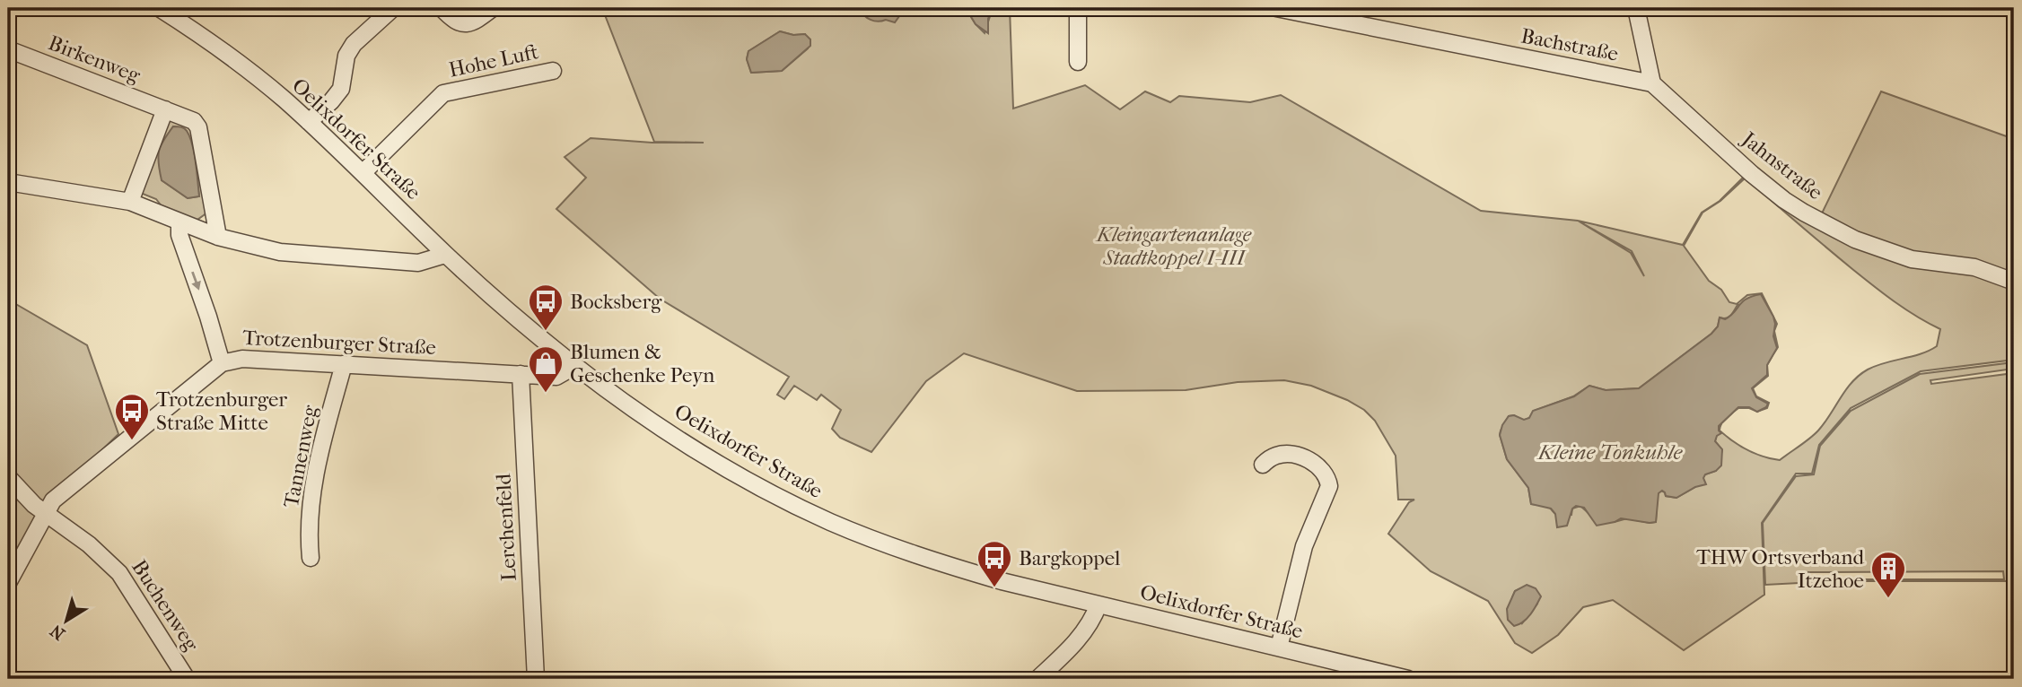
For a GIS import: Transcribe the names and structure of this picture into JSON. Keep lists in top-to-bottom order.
{
  "streets": {
    "street": [
      "Bachstraße",
      "Birkenweg",
      "Hohe Luft",
      "Oelixdorfer Straße",
      "Jahnstraße",
      "Trotzenburger Straße",
      "Tannenweg",
      "Lerchenfeld",
      "Buchenweg"
    ]
  },
  "crossings": [
    ["Bachstraße", "Jahnstraße"],
    ["Hohe Luft", "Oelixdorfer Straße"],
    ["Oelixdorfer Straße", "Trotzenburger Straße"],
    ["Trotzenburger Straße", "Tannenweg"],
    ["Trotzenburger Straße", "Lerchenfeld"],
    ["Trotzenburger Straße", "Buchenweg"]
  ],
  "water": ["Kleine Tonkuhle"],
  "parks": ["Kleingartenanlage Stadtkoppel I-III"],
  "places": {
    "bus stop": ["Bocksberg", "Trotzenburger Straße Mitte", "Bargkoppel"],
    "shop": ["Blumen & Geschenke Peyn"],
    "building": ["THW Ortsverband Itzehoe"]
  },
  "north": "bottom left"
}
